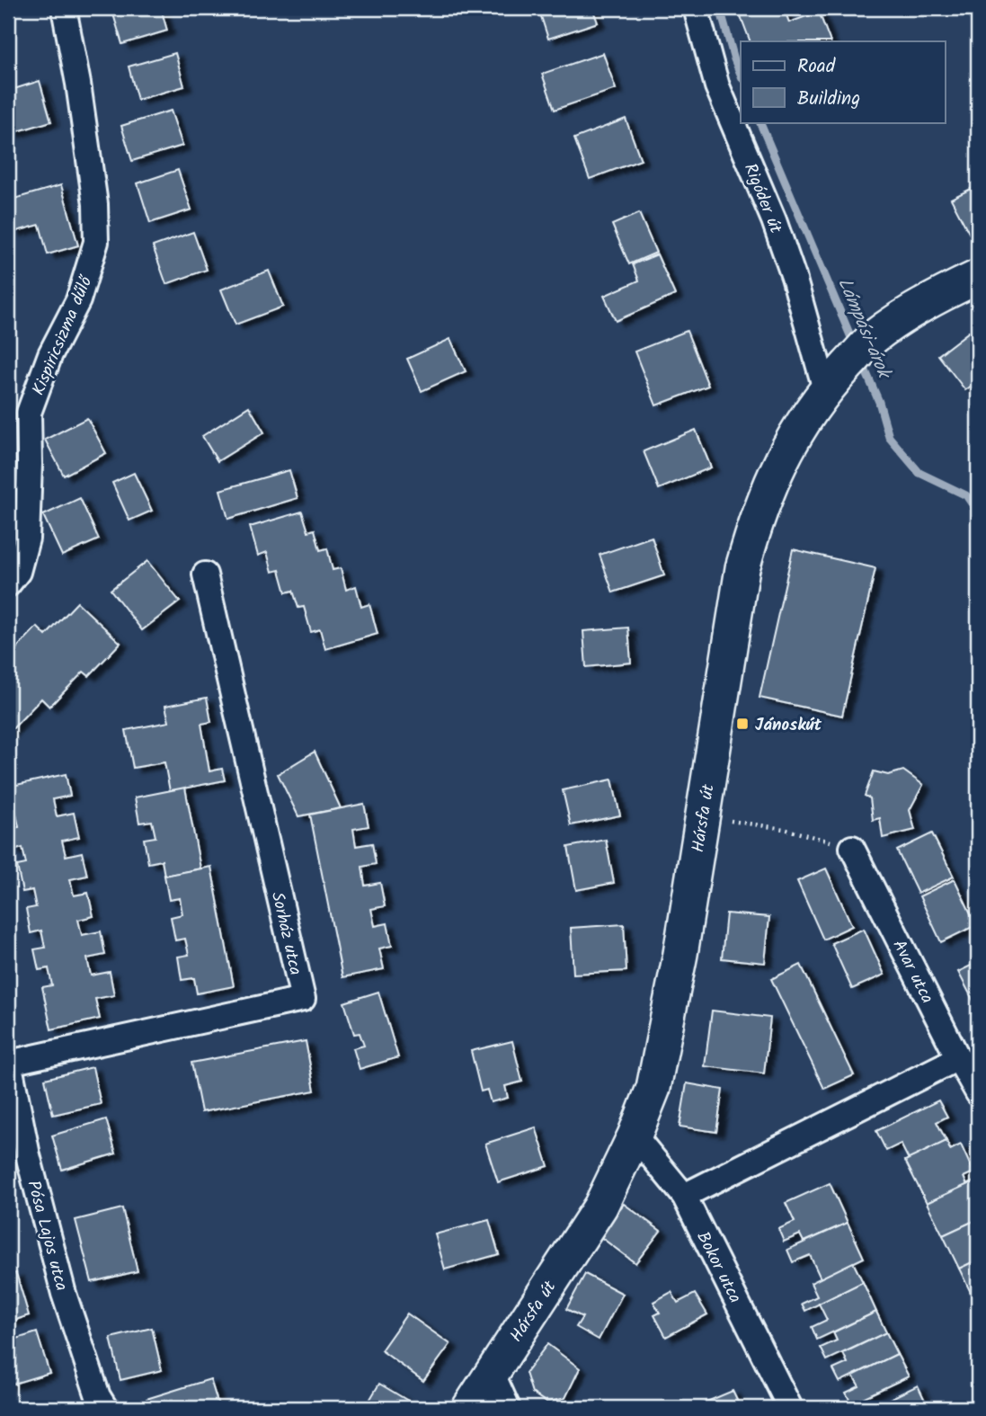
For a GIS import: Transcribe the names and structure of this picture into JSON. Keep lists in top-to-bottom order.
{
  "streets": {
    "street": [
      "Rigóder út",
      "Kispiricsizma dűlő",
      "Hársfa út",
      "Sorház utca",
      "Avar utca",
      "Pósa Lajos utca",
      "Bokor utca"
    ]
  },
  "crossings": [
    ["Rigóder út", "Hársfa út"],
    ["Hársfa út", "Bokor utca"],
    ["Sorház utca", "Pósa Lajos utca"]
  ],
  "water": ["Lámpási-árok"],
  "places": {
    "transit": ["Jánoskút"]
  },
  "legend": ["Road", "Building"]
}
